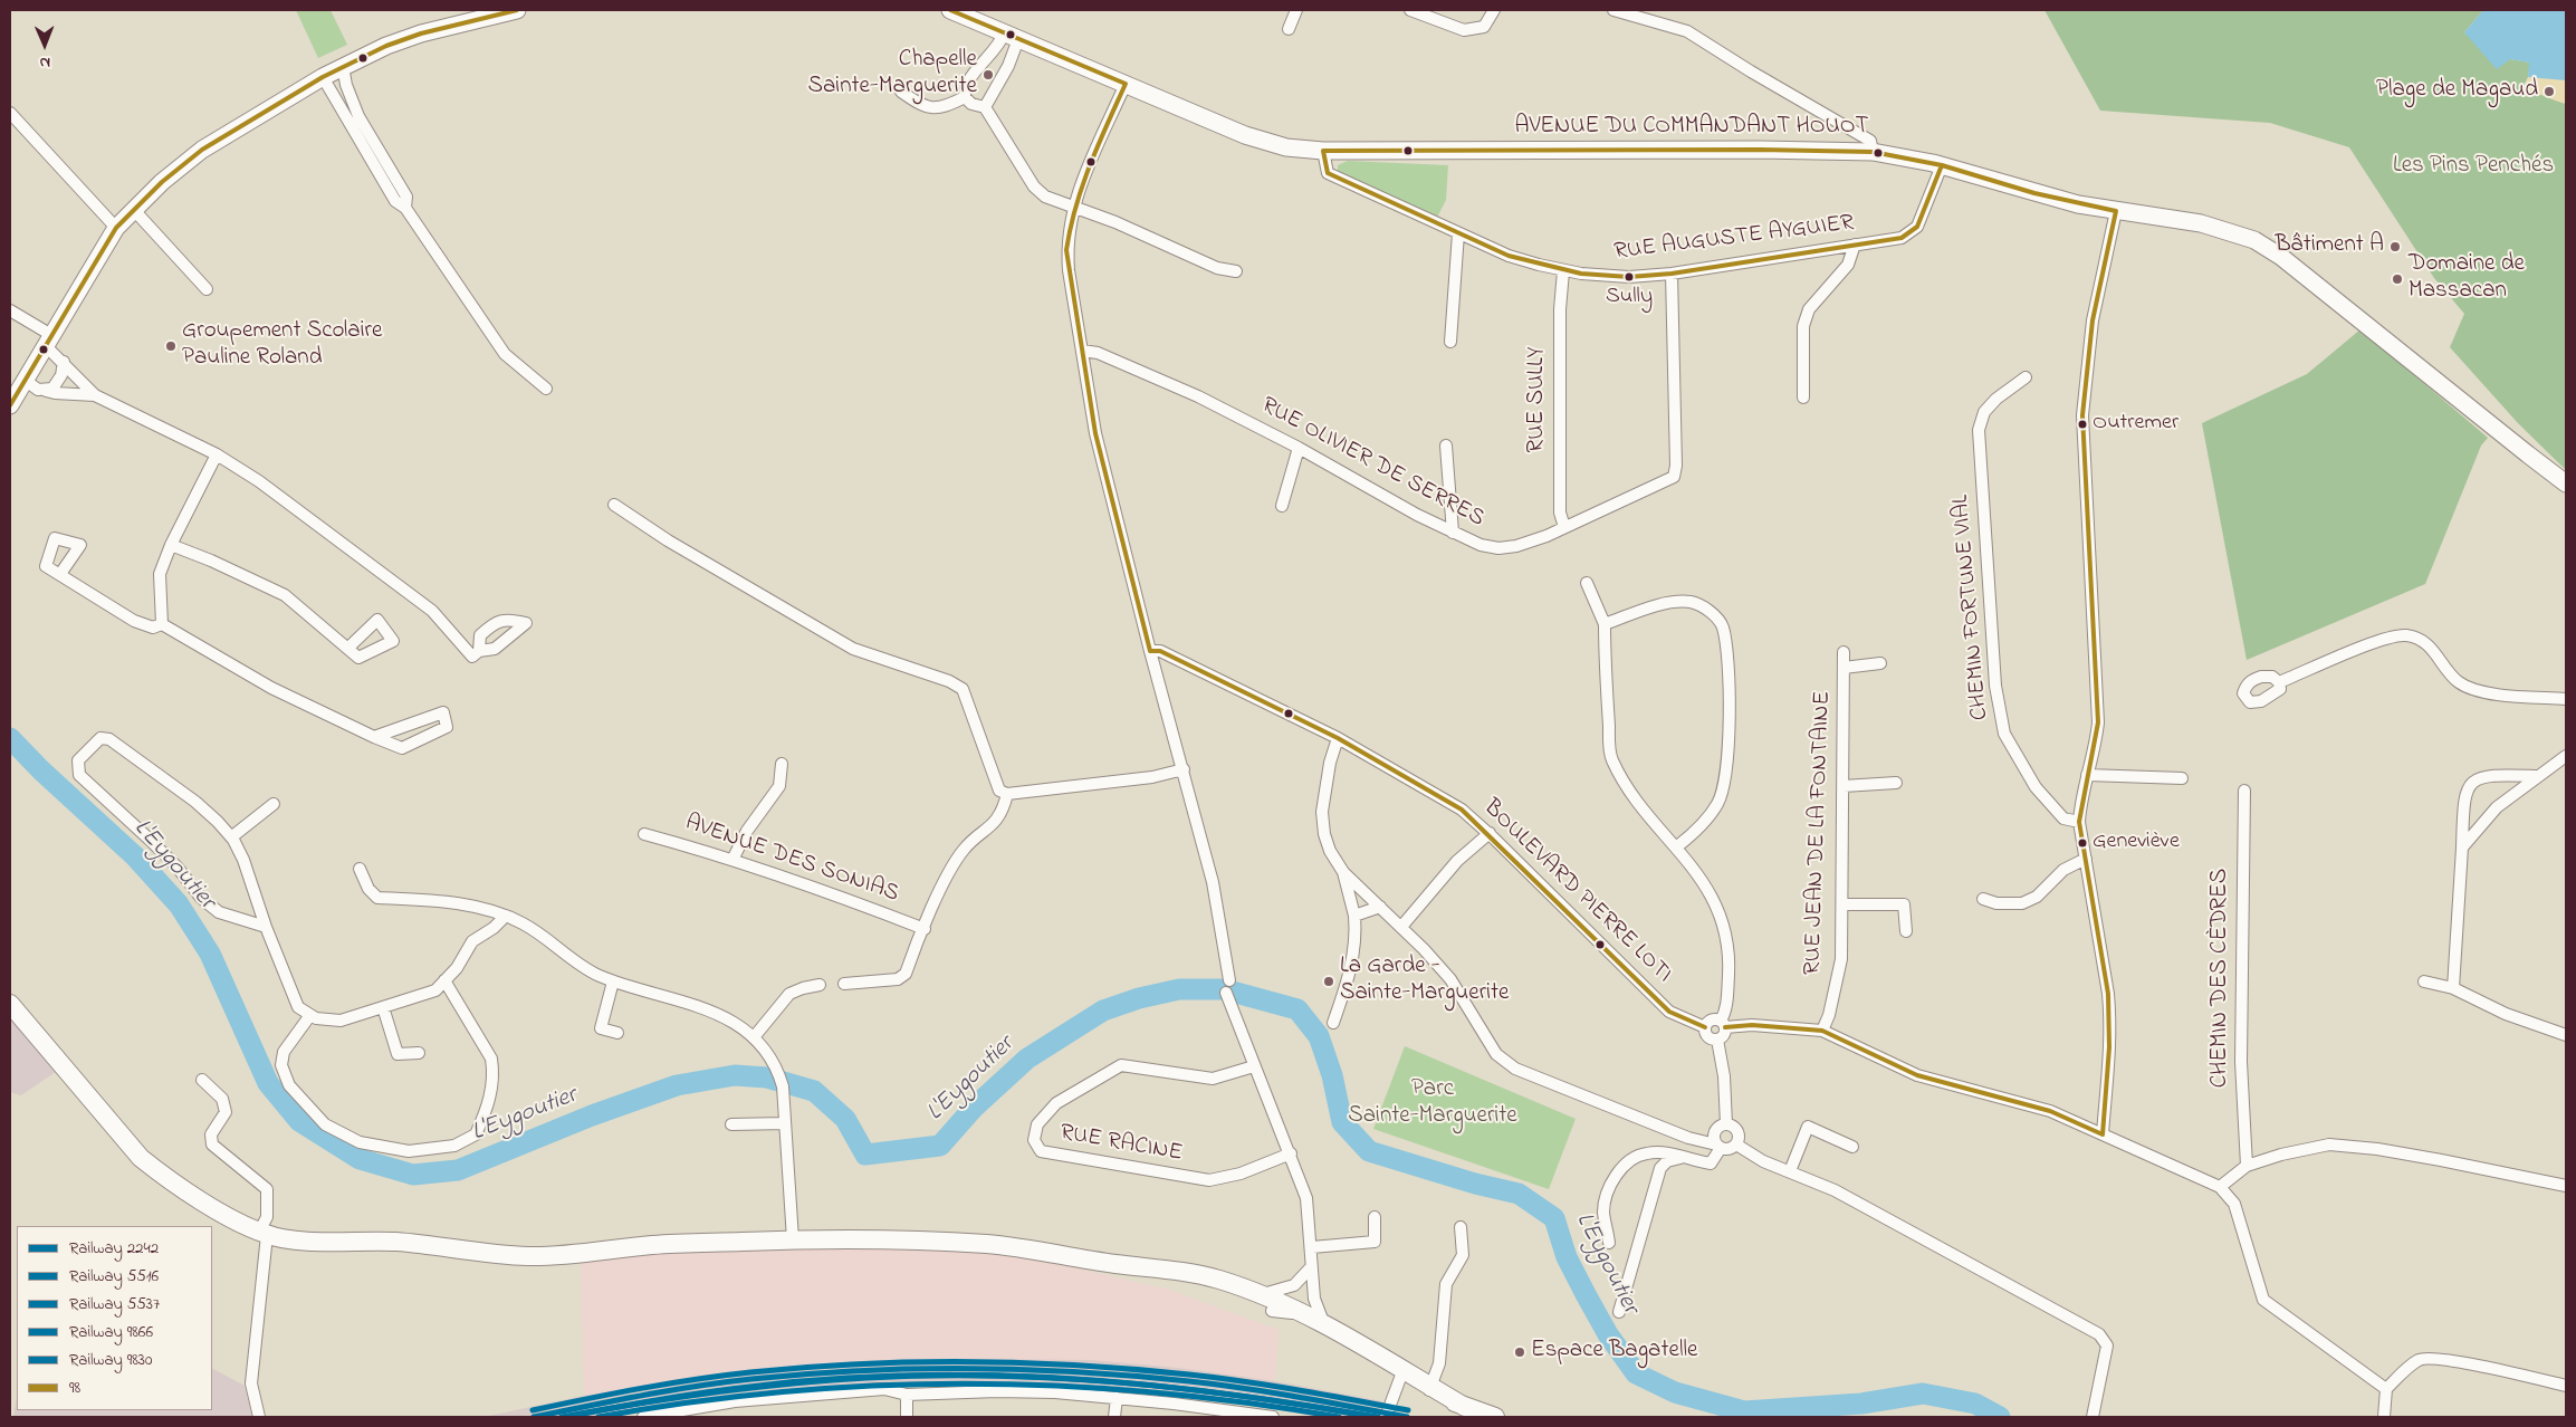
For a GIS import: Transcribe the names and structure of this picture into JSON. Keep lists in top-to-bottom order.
{
  "streets": {
    "main road": ["AVENUE DU COMMANDANT HOUOT"],
    "street": [
      "RUE AUGUSTE AYGUIER",
      "RUE SULLY",
      "RUE OLIVIER DE SERRES",
      "CHEMIN FORTUNE VIAL",
      "RUE JEAN DE LA FONTAINE",
      "AVENUE DES SONIAS",
      "BOULEVARD PIERRE LOTI",
      "CHEMIN DES CÈDRES",
      "RUE RACINE"
    ]
  },
  "crossings": [
    ["AVENUE DU COMMANDANT HOUOT", "RUE AUGUSTE AYGUIER"],
    ["RUE AUGUSTE AYGUIER", "RUE SULLY"],
    ["RUE AUGUSTE AYGUIER", "RUE OLIVIER DE SERRES"],
    ["RUE SULLY", "RUE OLIVIER DE SERRES"]
  ],
  "water": ["L'Eygoutier"],
  "parks": ["Les Pins Penchés", "Parc Sainte-Marguerite"],
  "places": [
    "Chapelle Sainte-Marguerite",
    "Plage de Magaud",
    "Bâtiment A",
    "Sully",
    "Domaine de Massacan",
    "Groupement Scolaire Pauline Roland",
    "Outremer",
    "Geneviève",
    "La Garde - Sainte-Marguerite",
    "Espace Bagatelle"
  ],
  "lines": [
    "transit line 98",
    "rail line 9866",
    "rail line 2242",
    "rail line 5516",
    "rail line 5537",
    "rail line 9830"
  ],
  "legend": [
    "Railway 2242",
    "Railway 5516",
    "Railway 5537",
    "Railway 9866",
    "Railway 9830",
    "98"
  ],
  "north": "bottom"
}
